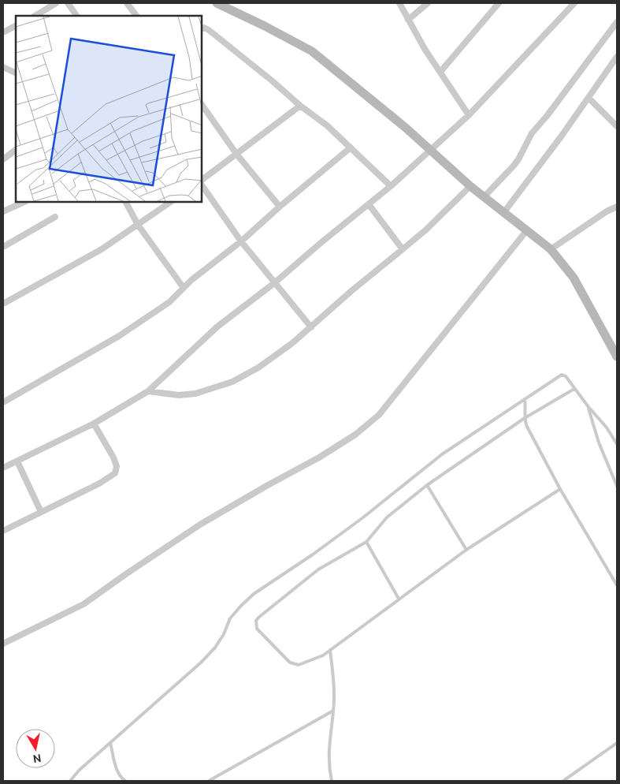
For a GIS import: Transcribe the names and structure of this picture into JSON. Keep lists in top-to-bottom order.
{
  "north": "bottom"
}
